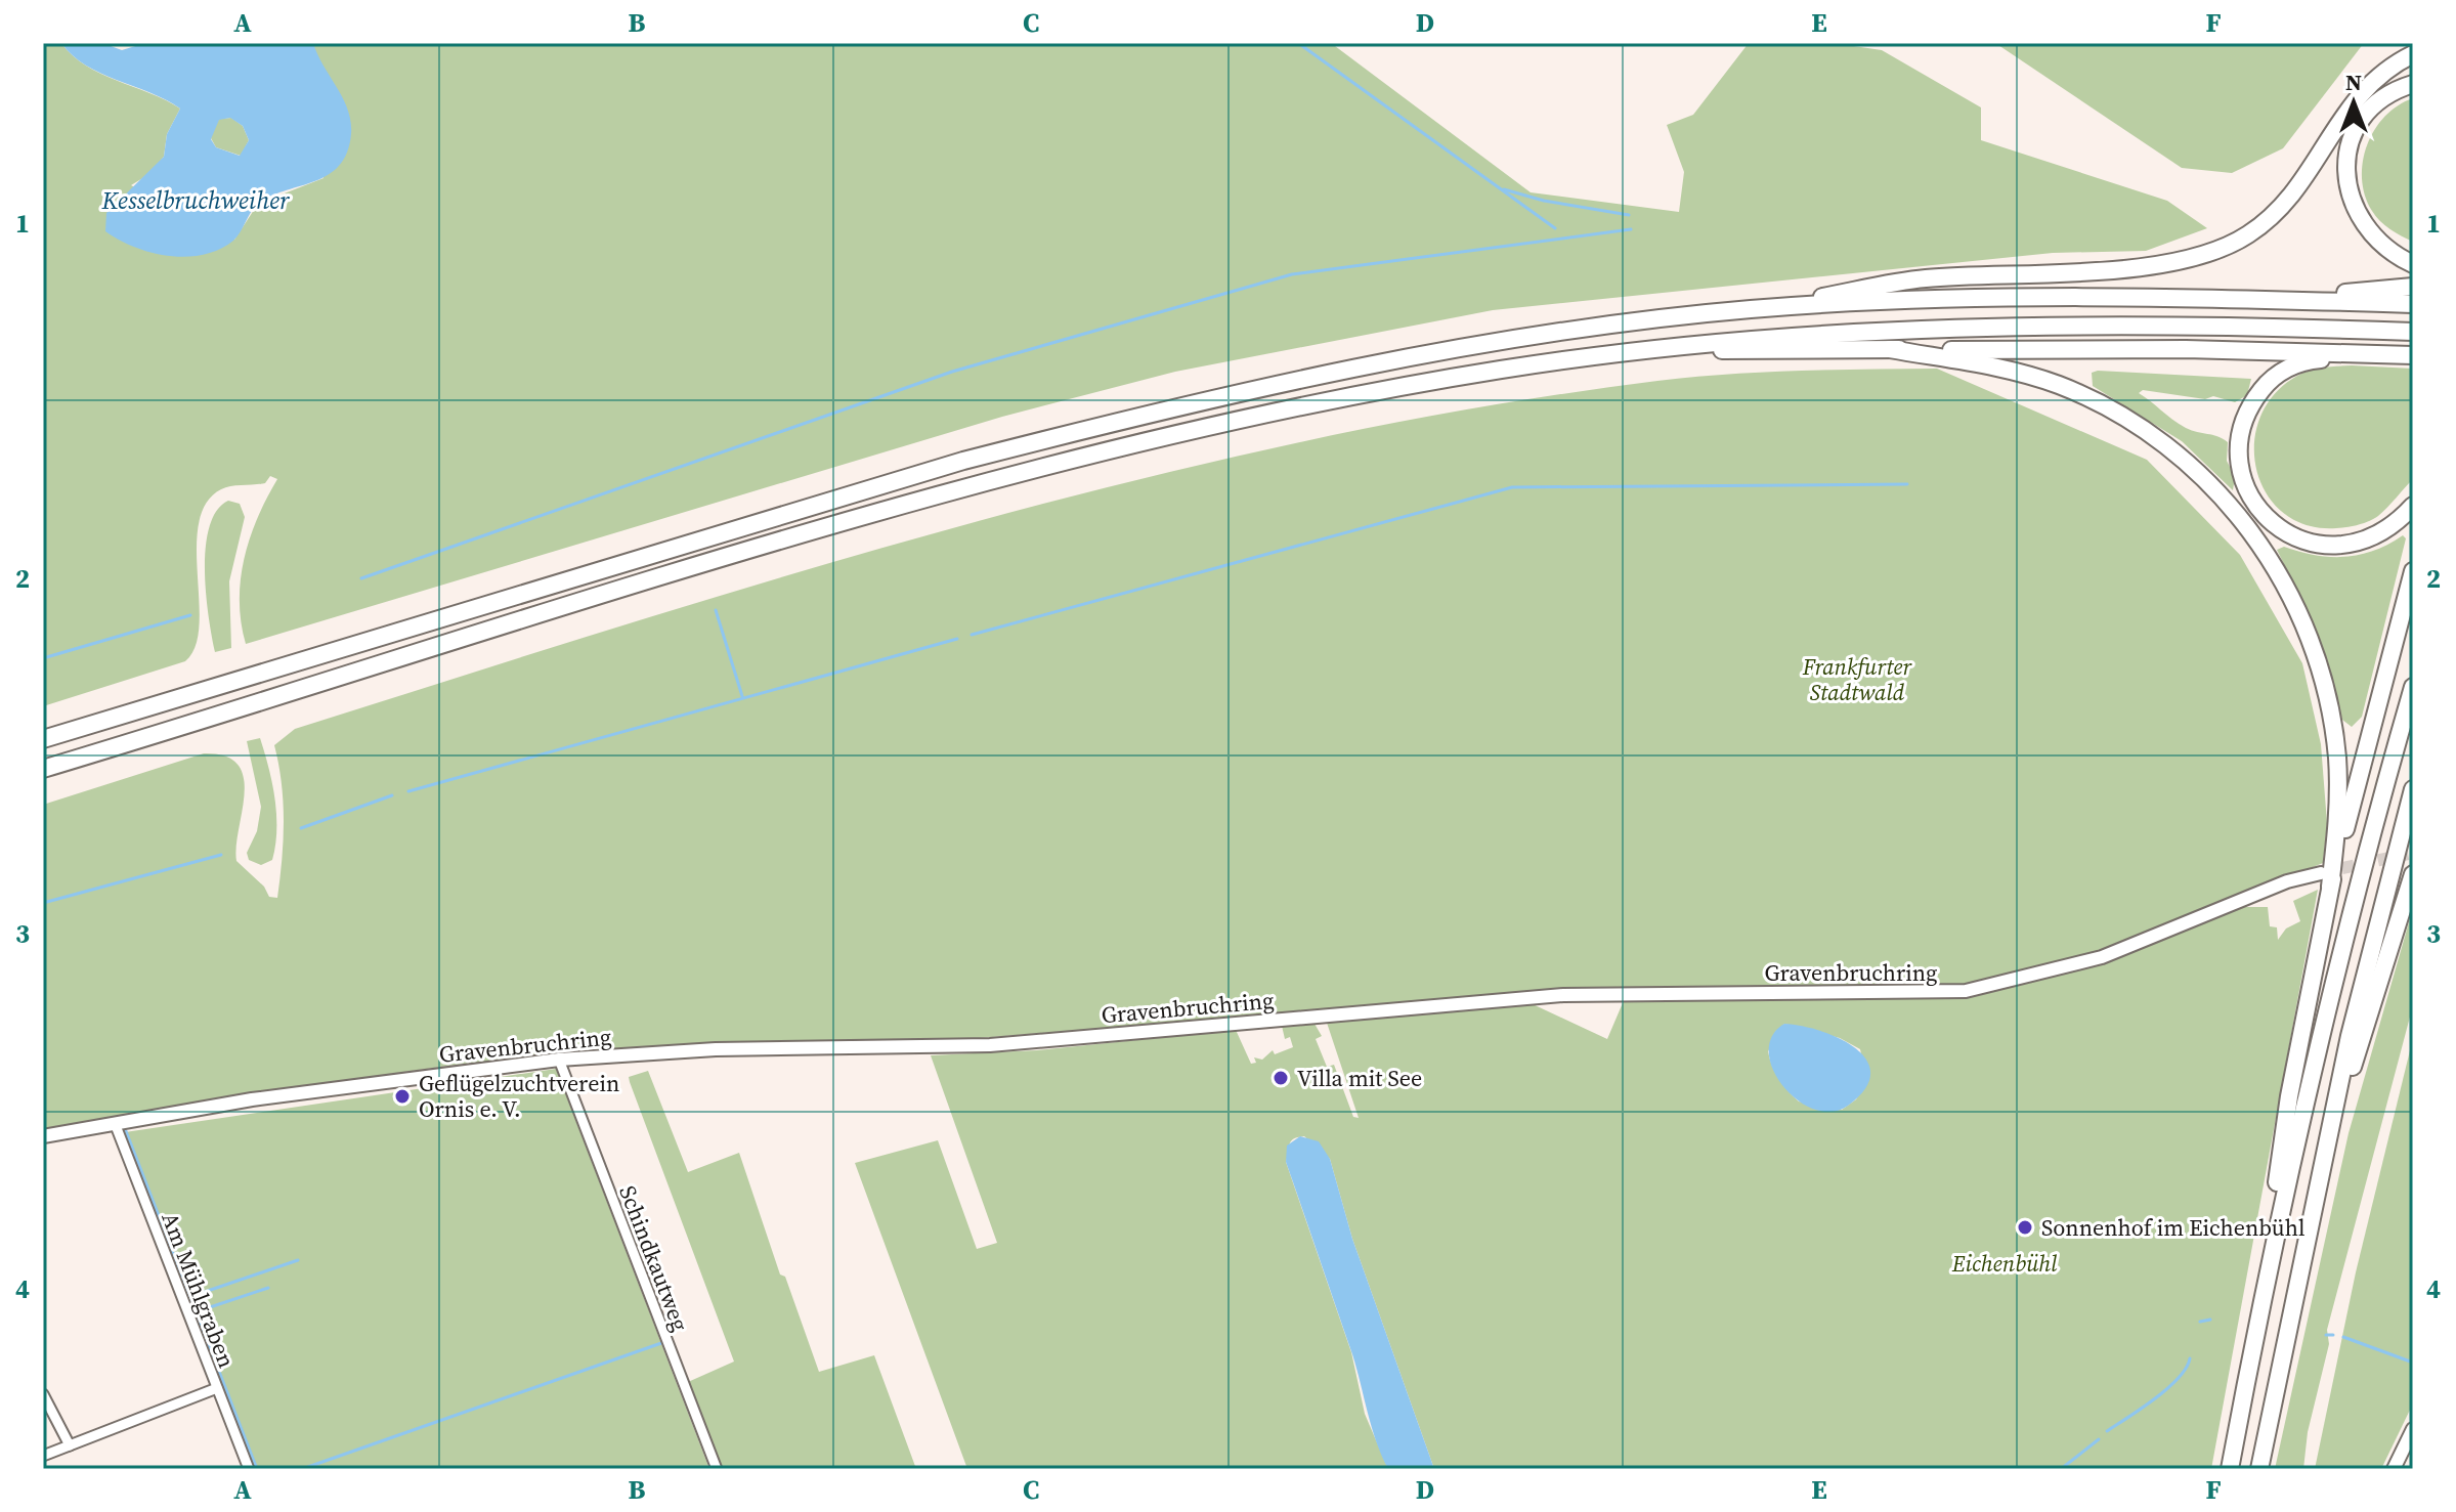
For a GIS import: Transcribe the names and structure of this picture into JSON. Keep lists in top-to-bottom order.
{
  "streets": {
    "street": ["Gravenbruchring", "Schindkautweg", "Am Mühlgraben"]
  },
  "crossings": [
    ["Gravenbruchring", "Schindkautweg"],
    ["Gravenbruchring", "Am Mühlgraben"]
  ],
  "water": ["Kesselbruchweiher"],
  "parks": ["Frankfurter Stadtwald", "Eichenbühl"],
  "places": ["Villa mit See", "Geflügelzuchtverein Ornis e. V.", "Sonnenhof im Eichenbühl"],
  "north": "top",
  "grid": {
    "columns": [
      "A",
      "B",
      "C",
      "D",
      "E",
      "F"
    ],
    "rows": [
      "1",
      "2",
      "3",
      "4"
    ]
  }
}
